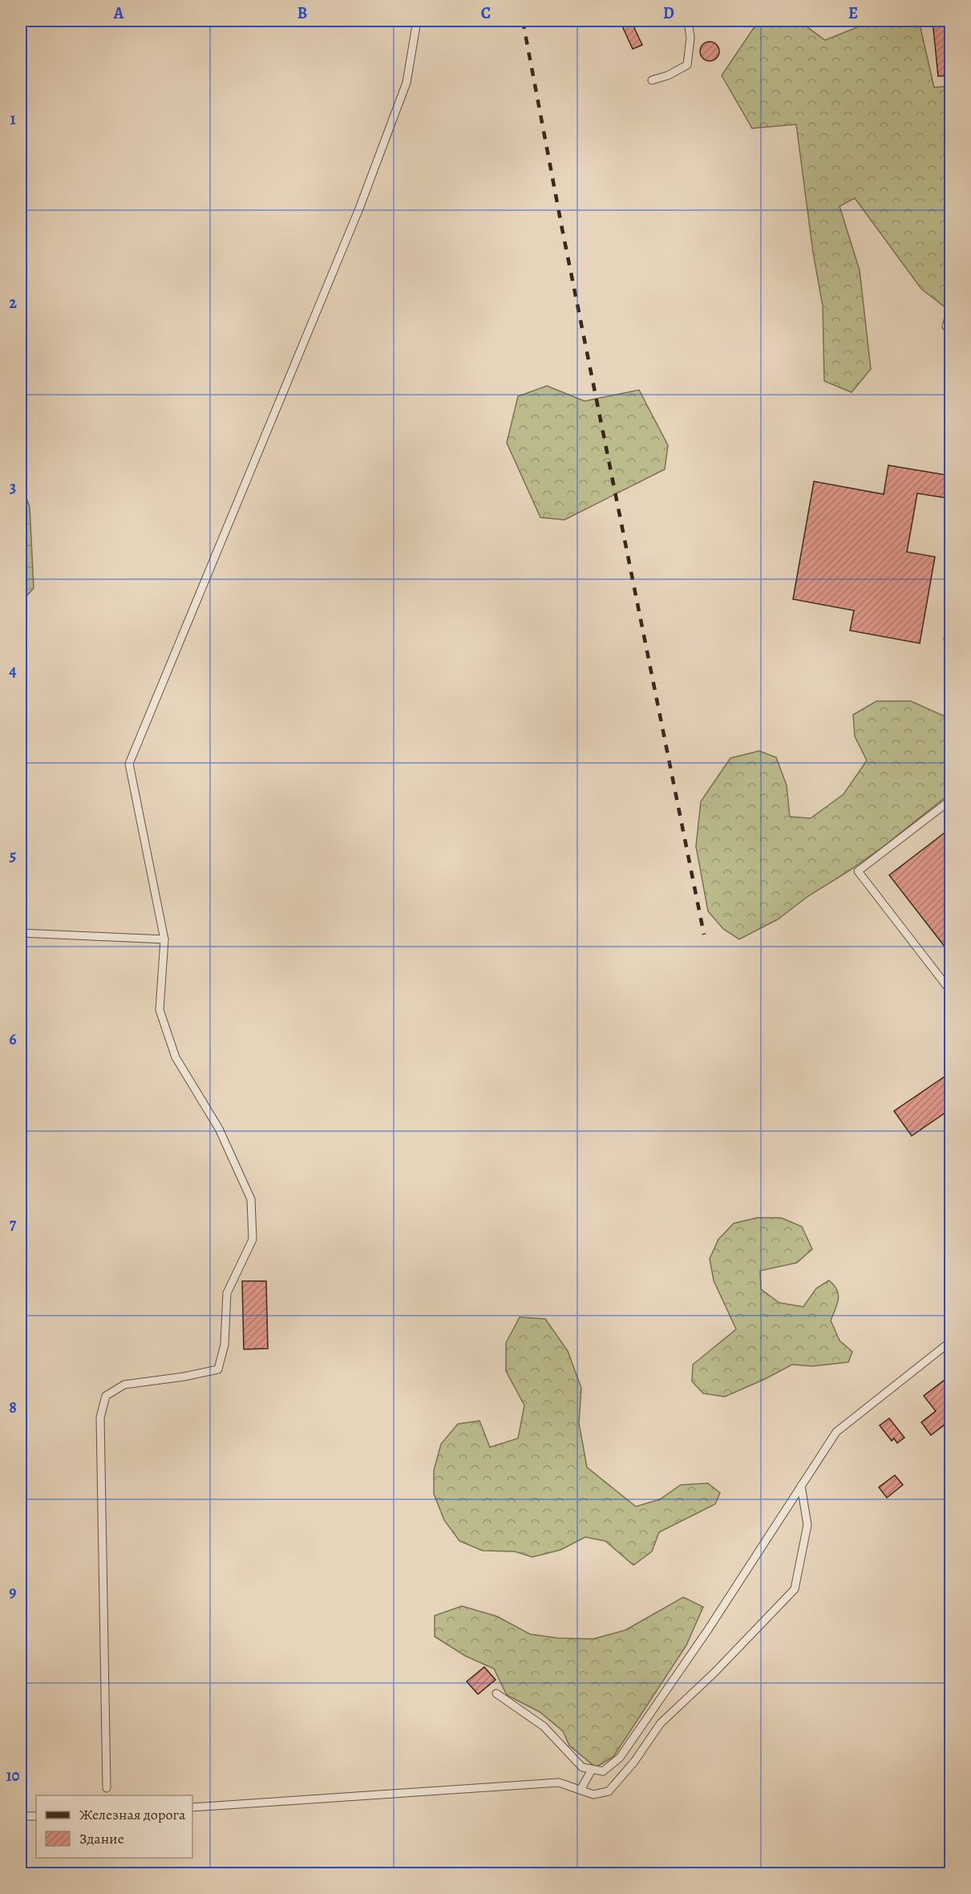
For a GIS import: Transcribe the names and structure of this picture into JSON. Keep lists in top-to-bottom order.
{
  "legend": ["Железная дорога", "Здание"],
  "grid": {
    "columns": [
      "A",
      "B",
      "C",
      "D",
      "E"
    ],
    "rows": [
      "1",
      "2",
      "3",
      "4",
      "5",
      "6",
      "7",
      "8",
      "9",
      "10"
    ]
  }
}
